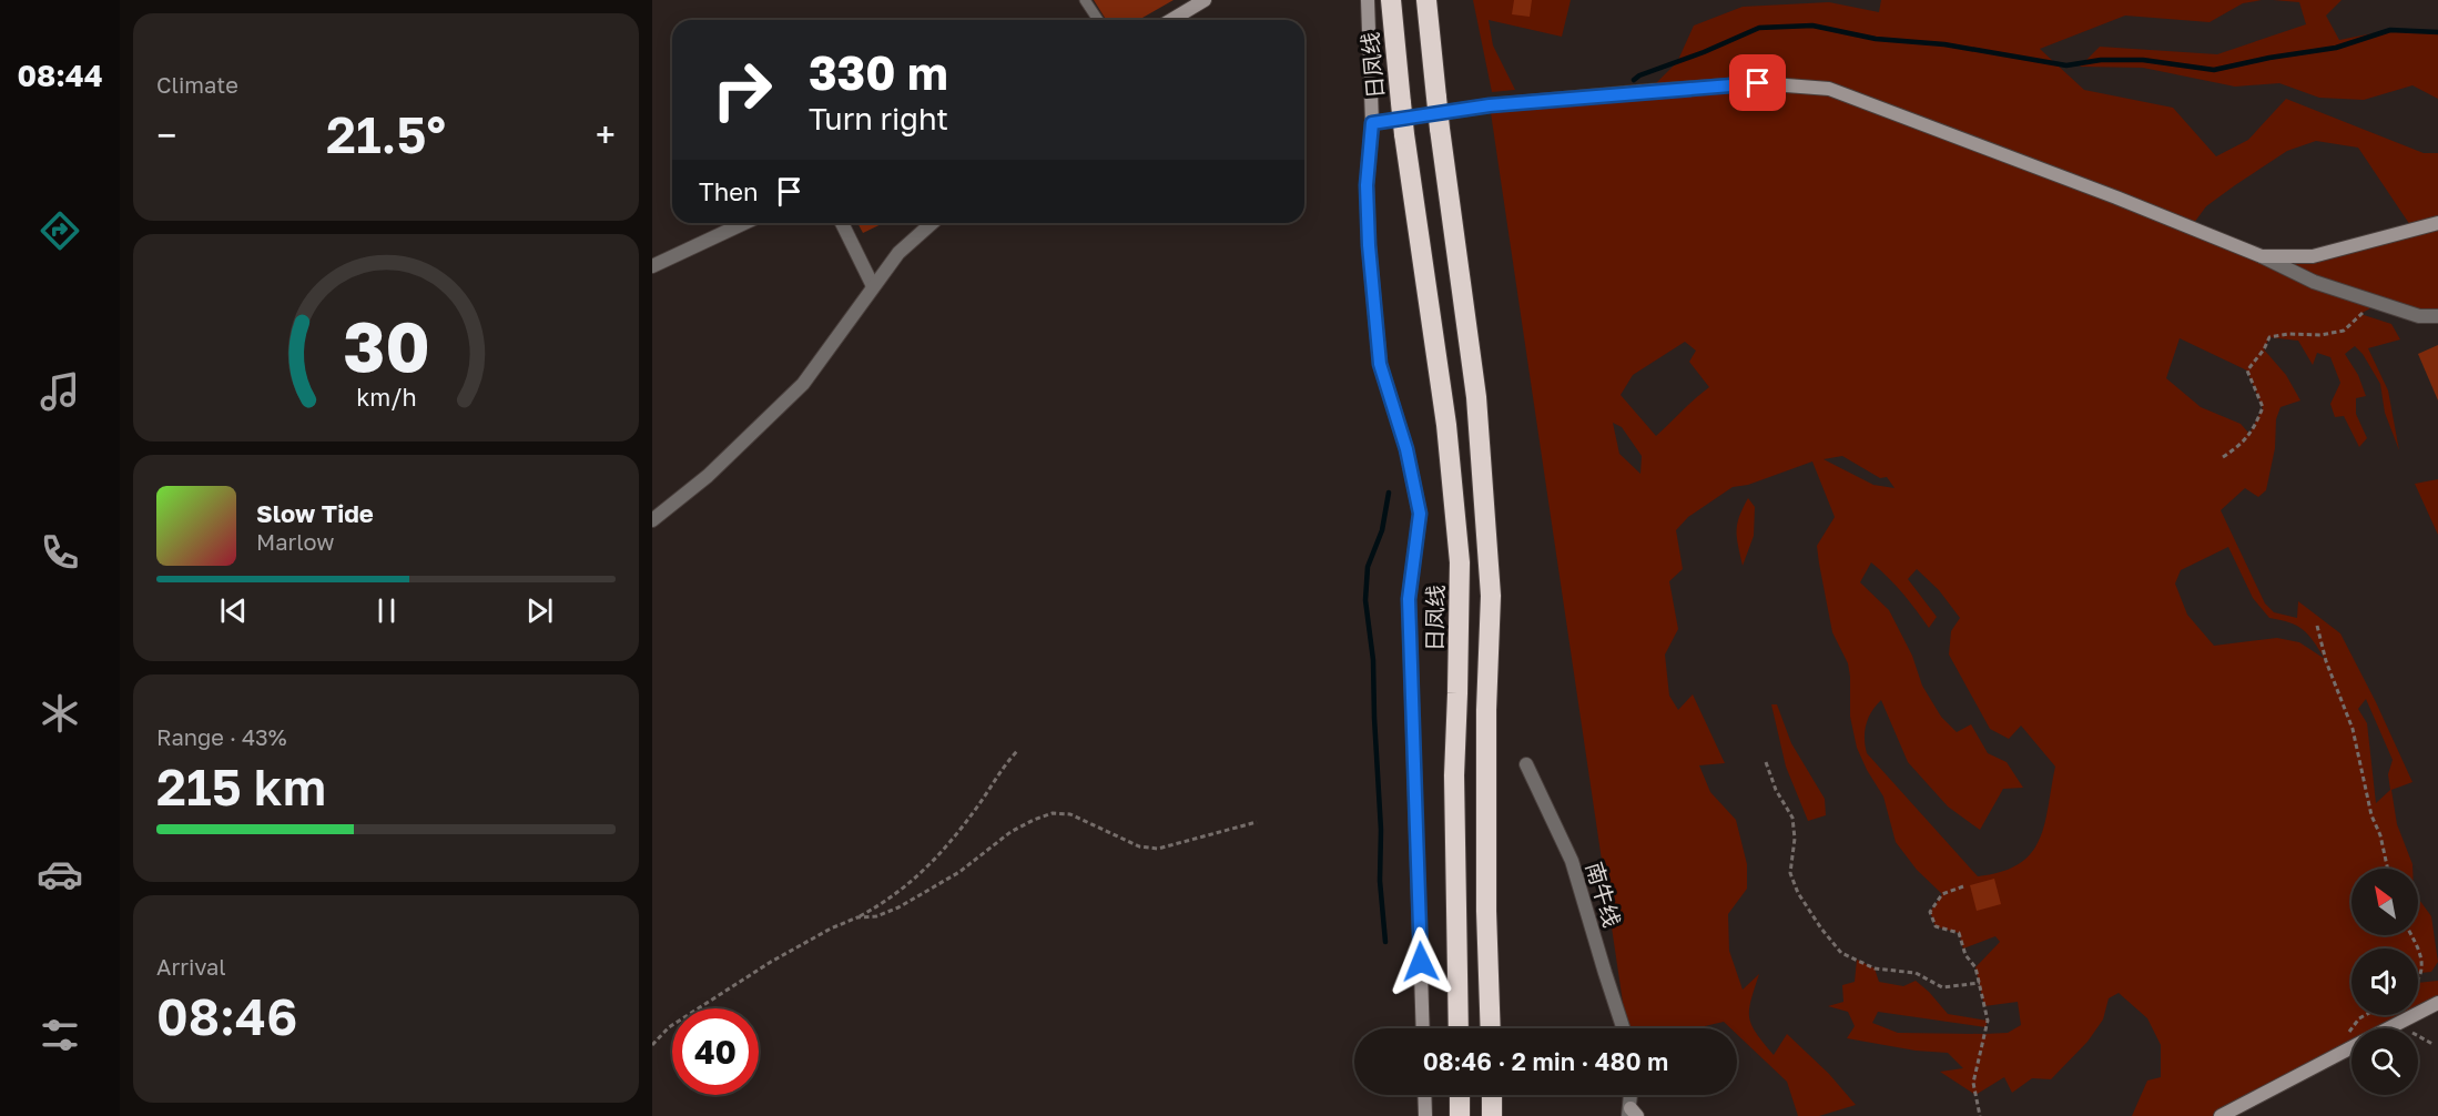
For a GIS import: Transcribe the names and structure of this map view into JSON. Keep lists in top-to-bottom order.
{
  "streets": {
    "highway": ["日凤线"],
    "street": ["南牛线"]
  },
  "north": "top left",
  "page": {
    "tabs": "08:44",
    "tile": [
      "Climate",
      ["Range · 43%", "215 km"],
      ["Arrival", "08:46"]
    ],
    "turn": ["330 m", "Turn right"],
    "heat": ["−", "21.5°", "+"],
    "then": "Then",
    "song": ["Slow Tide", "Marlow"],
    "limit": "40",
    "trip": "08:46 · 2 min · 480 m",
    "gauge": ["30", "km/h"]
  }
}
